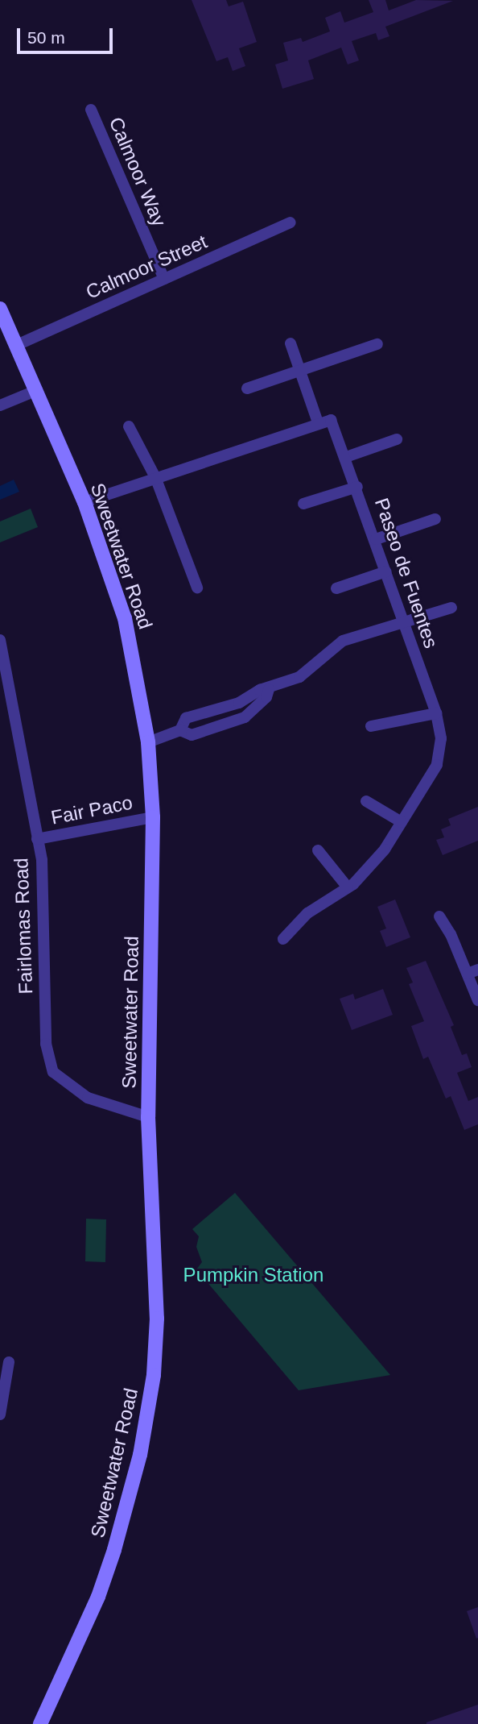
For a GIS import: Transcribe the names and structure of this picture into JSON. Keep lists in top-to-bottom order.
{
  "streets": {
    "main road": ["Sweetwater Road"],
    "street": [
      "Calmoor Way",
      "Calmoor Street",
      "Paseo de Fuentes",
      "Fair Paco",
      "Fairlomas Road"
    ]
  },
  "crossings": [
    ["Calmoor Way", "Calmoor Street"],
    ["Calmoor Street", "Sweetwater Road"],
    ["Sweetwater Road", "Fair Paco"],
    ["Sweetwater Road", "Fairlomas Road"],
    ["Fair Paco", "Fairlomas Road"]
  ],
  "parks": ["Pumpkin Station"],
  "scale_bar": "50 m"
}
